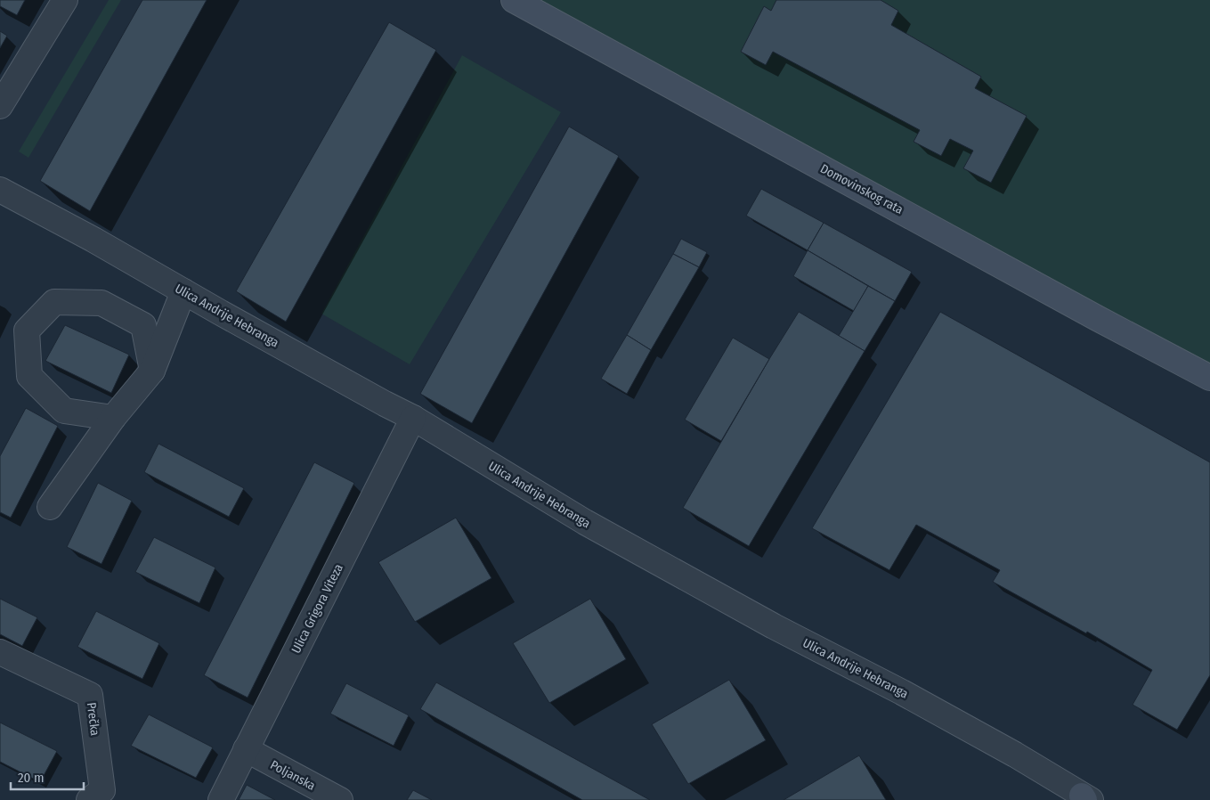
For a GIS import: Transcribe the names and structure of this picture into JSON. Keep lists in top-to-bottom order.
{
  "streets": {
    "main road": ["Domovinskog rata"],
    "street": [
      "Ulica Andrije Hebranga",
      "Ulica Grigora Viteza",
      "Prečka",
      "Poljanska"
    ]
  },
  "crossings": [
    ["Ulica Andrije Hebranga", "Ulica Grigora Viteza"],
    ["Ulica Grigora Viteza", "Poljanska"]
  ],
  "scale_bar": "20 m"
}
